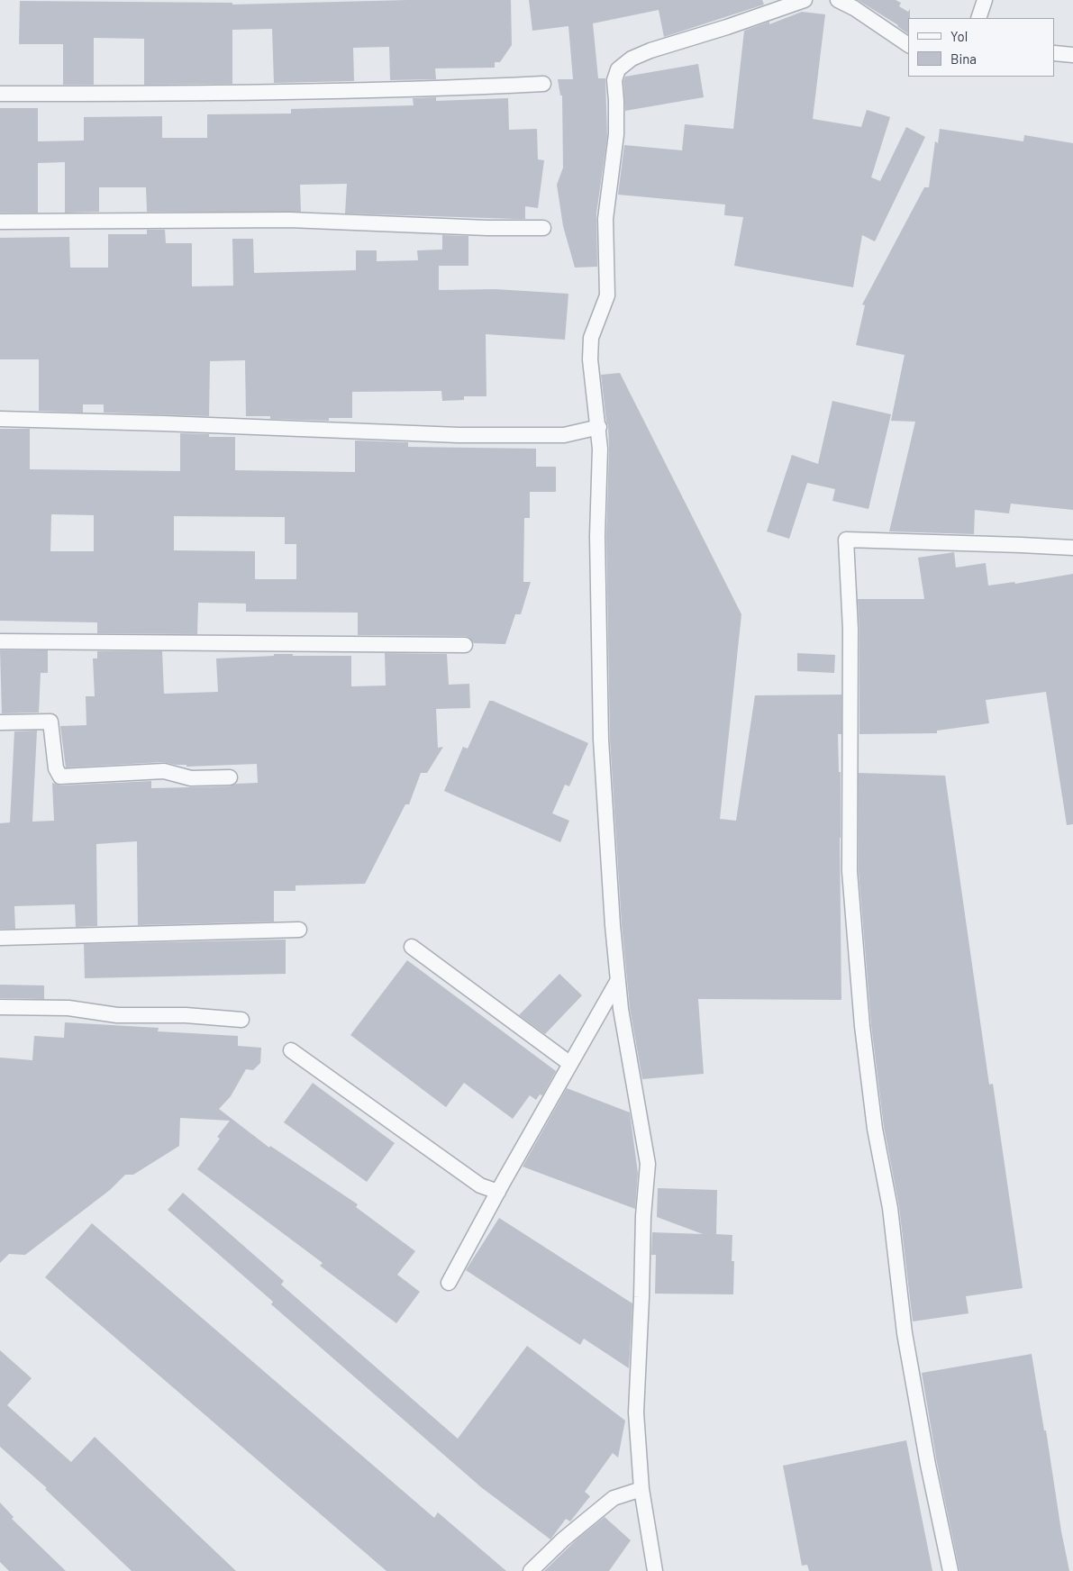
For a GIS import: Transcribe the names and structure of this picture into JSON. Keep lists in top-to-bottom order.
{
  "legend": ["Yol", "Bina"]
}
